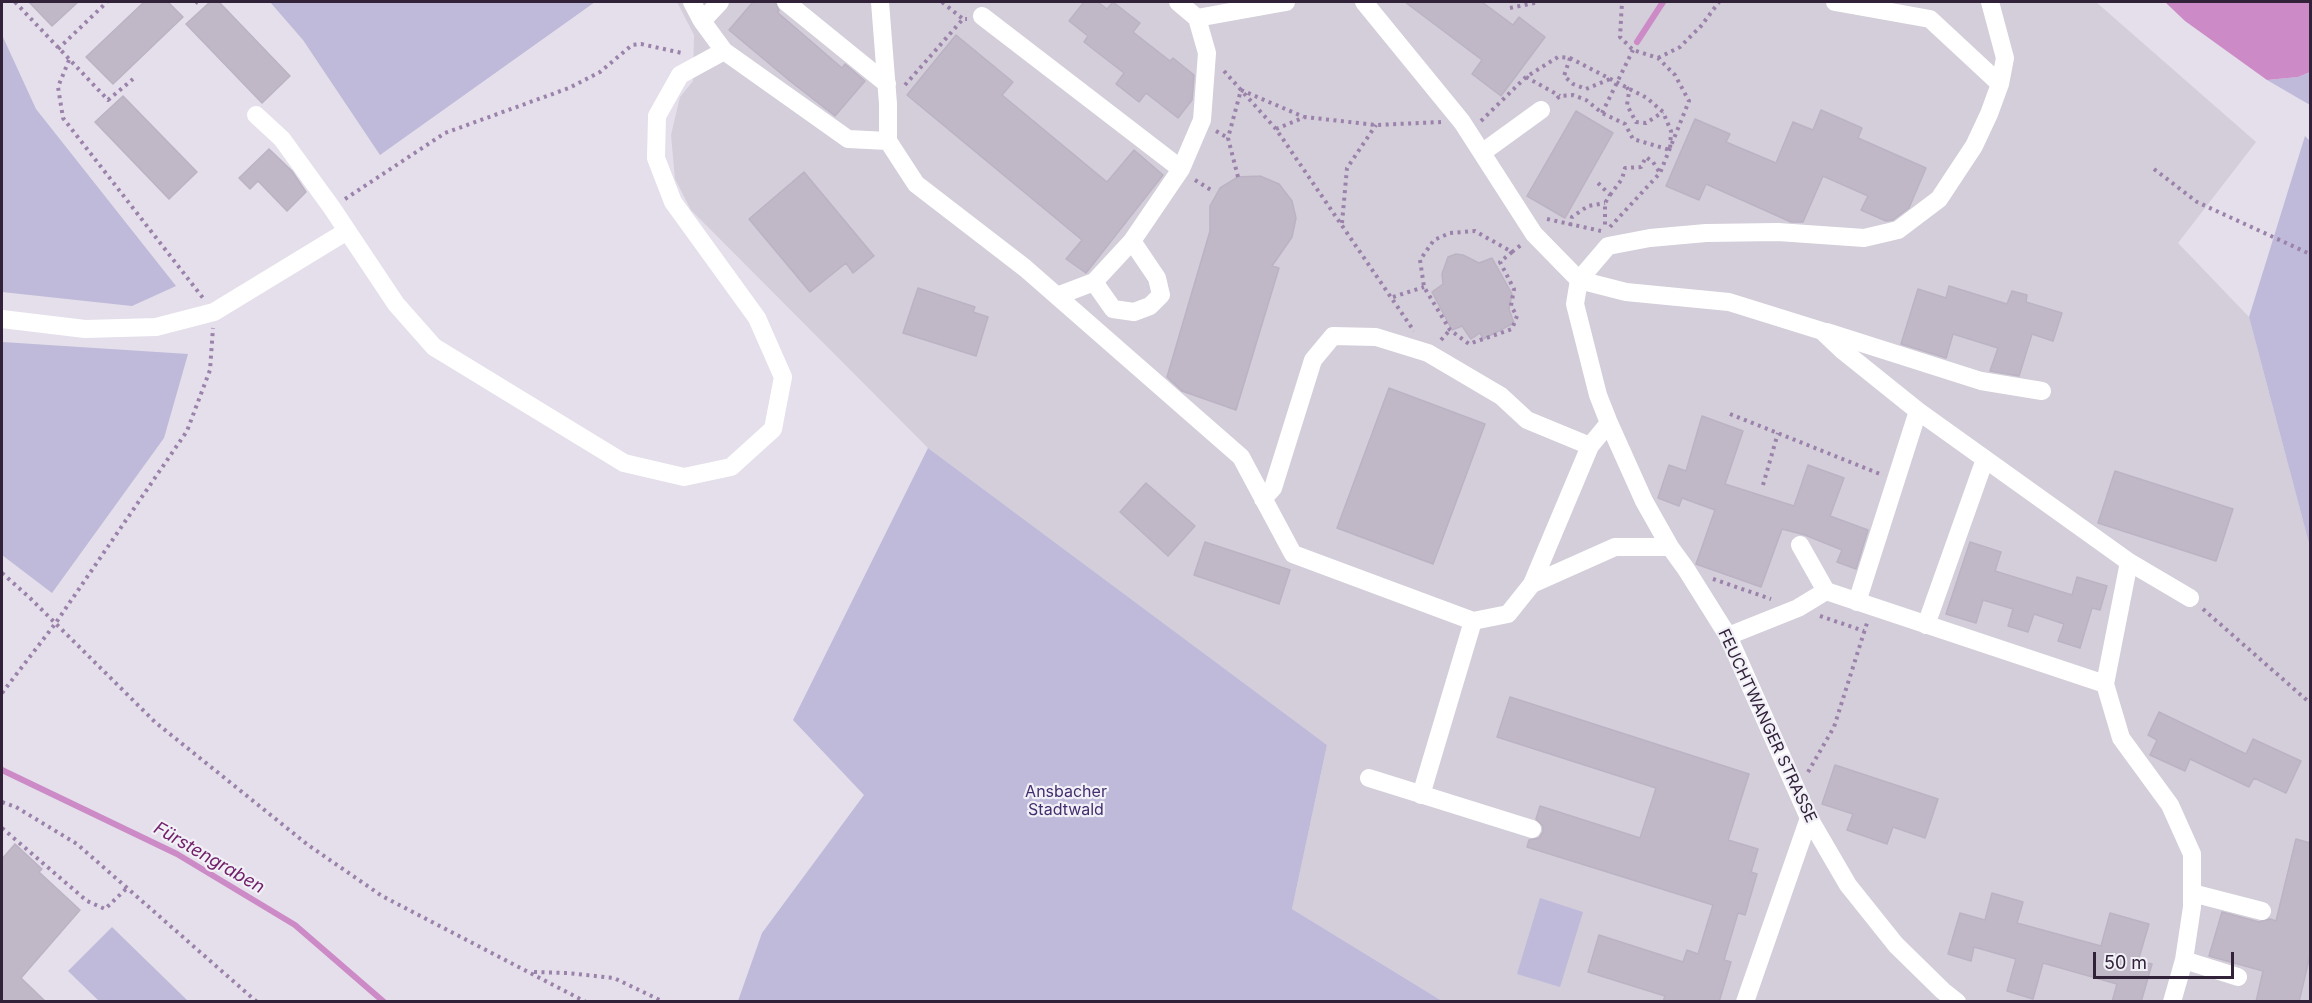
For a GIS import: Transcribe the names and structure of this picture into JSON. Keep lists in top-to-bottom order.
{
  "streets": {
    "lane": ["FEUCHTWANGER STRASSE"]
  },
  "water": ["Fürstengraben"],
  "parks": ["Ansbacher Stadtwald"],
  "scale_bar": "50 m"
}
